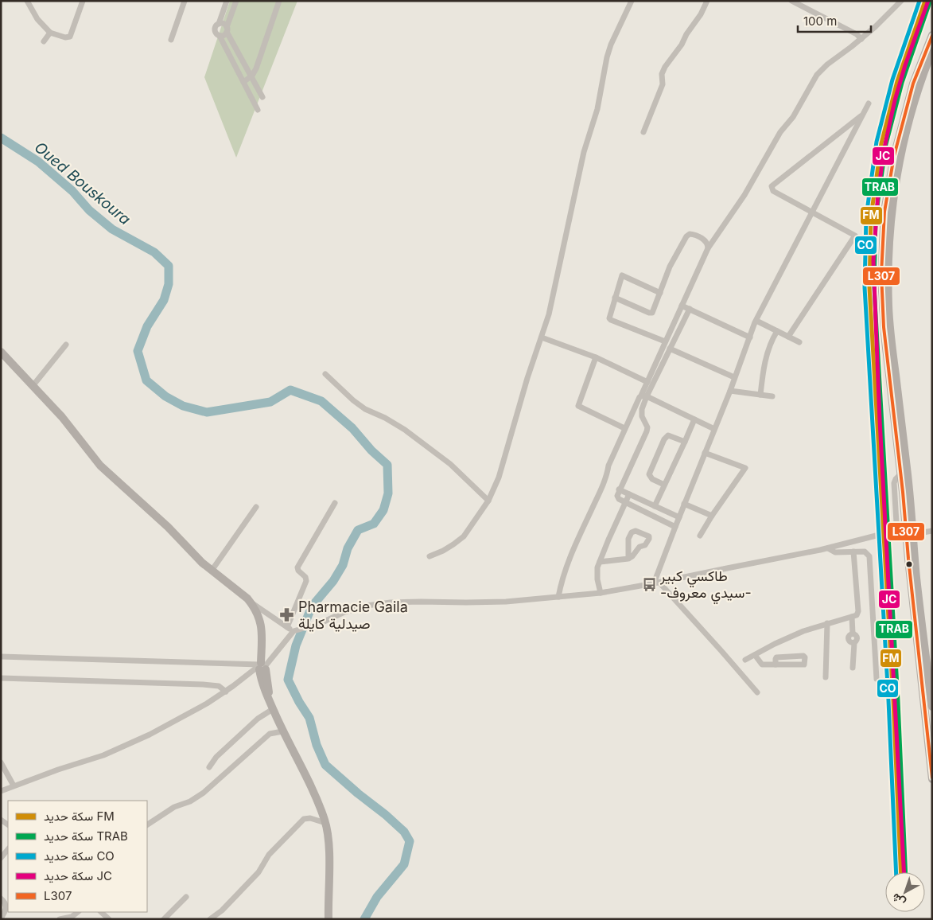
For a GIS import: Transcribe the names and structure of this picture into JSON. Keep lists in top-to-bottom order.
{
  "water": ["Oued Bouskoura"],
  "places": {
    "bus stop": ["طاكسي كبير -سيدي معروف-"],
    "pharmacy": ["Pharmacie Gaila صيدلية كايلة"]
  },
  "lines": [
    "rail line FM",
    "rail line CO",
    "rail line JC",
    "rail line TRAB",
    "transit line L307"
  ],
  "legend": [
    "سكة حديد FM",
    "سكة حديد TRAB",
    "سكة حديد CO",
    "سكة حديد JC",
    "L307"
  ],
  "scale_bar": "100 m",
  "north": "bottom left"
}
